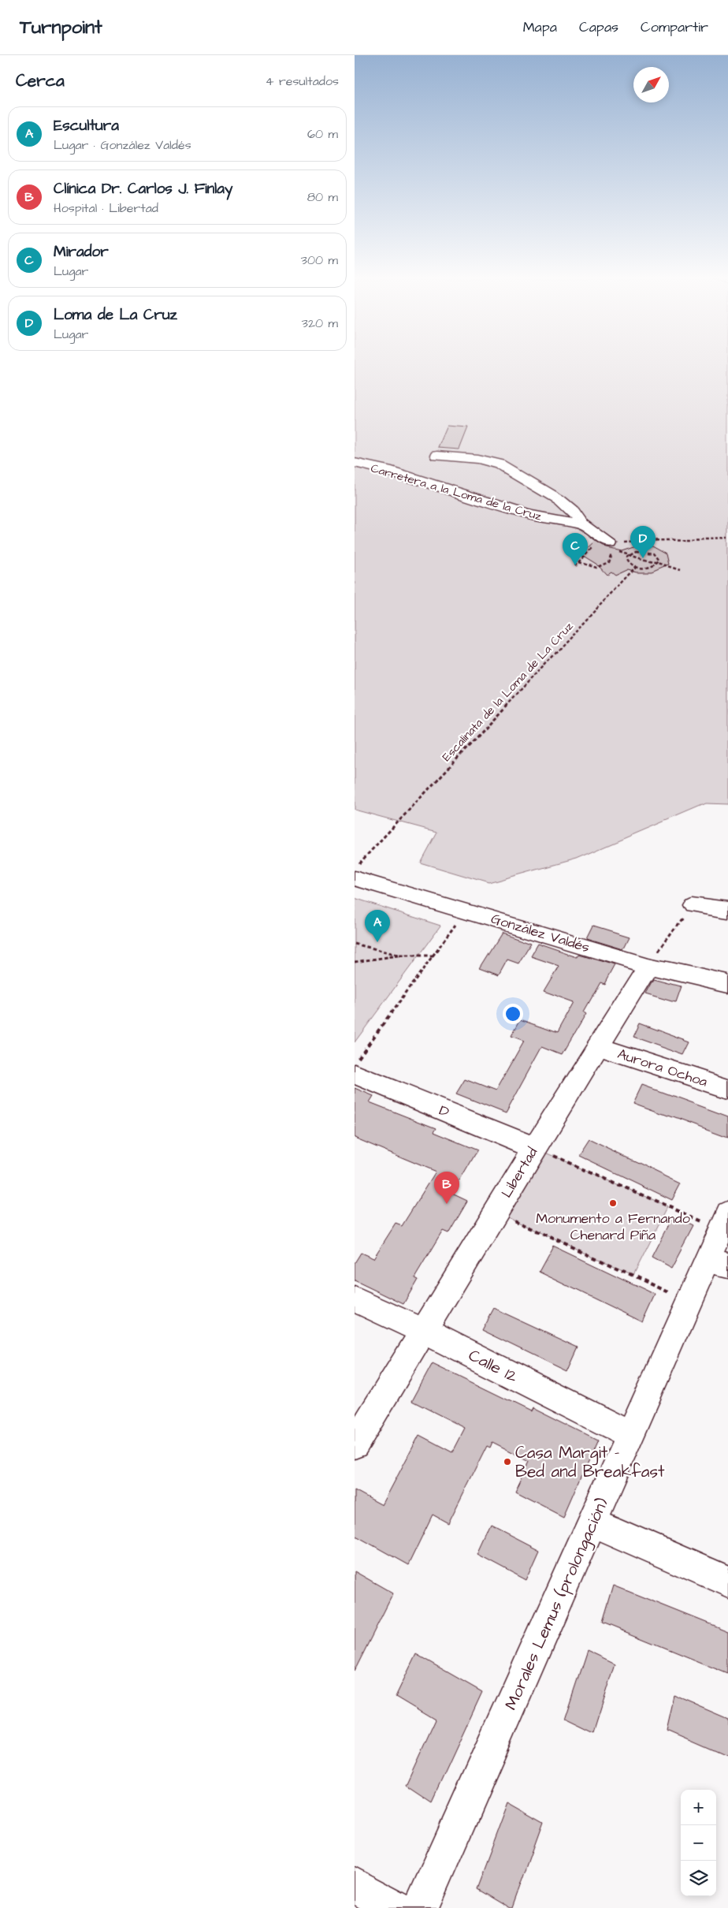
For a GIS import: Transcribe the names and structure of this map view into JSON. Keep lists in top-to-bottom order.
{
  "streets": {
    "street": [
      "Carretera a la Loma de la Cruz",
      "González Valdés",
      "Aurora Ochoa",
      "D",
      "Libertad",
      "Calle 12",
      "Morales Lemus (prolongación)"
    ],
    "path": ["Escalinata de la Loma de La Cruz"]
  },
  "crossings": [
    ["González Valdés", "Libertad"],
    ["Aurora Ochoa", "Libertad"],
    ["D", "Libertad"],
    ["Libertad", "Calle 12"],
    ["Calle 12", "Morales Lemus (prolongación)"]
  ],
  "places": ["Monumento a Fernando Chenard Piña", "Casa Margit - Bed and Breakfast"],
  "north": "top right",
  "page": {
    "header": "Turnpoint",
    "nav": ["Mapa", "Capas", "Compartir"],
    "heading": ["Cerca", "4 resultados"],
    "list": [
      {
        "mark": "A",
        "name": "Escultura",
        "note": "Lugar · González Valdés",
        "value": "60 m"
      },
      {
        "mark": "B",
        "name": "Clínica Dr. Carlos J. Finlay",
        "note": "Hospital · Libertad",
        "value": "80 m"
      },
      {
        "mark": "C",
        "name": "Mirador",
        "note": "Lugar",
        "value": "300 m"
      },
      {
        "mark": "D",
        "name": "Loma de La Cruz",
        "note": "Lugar",
        "value": "320 m"
      }
    ],
    "pins": [
      "D",
      "C",
      "A",
      "B"
    ],
    "map_buttons": ["+", "−"]
  }
}
